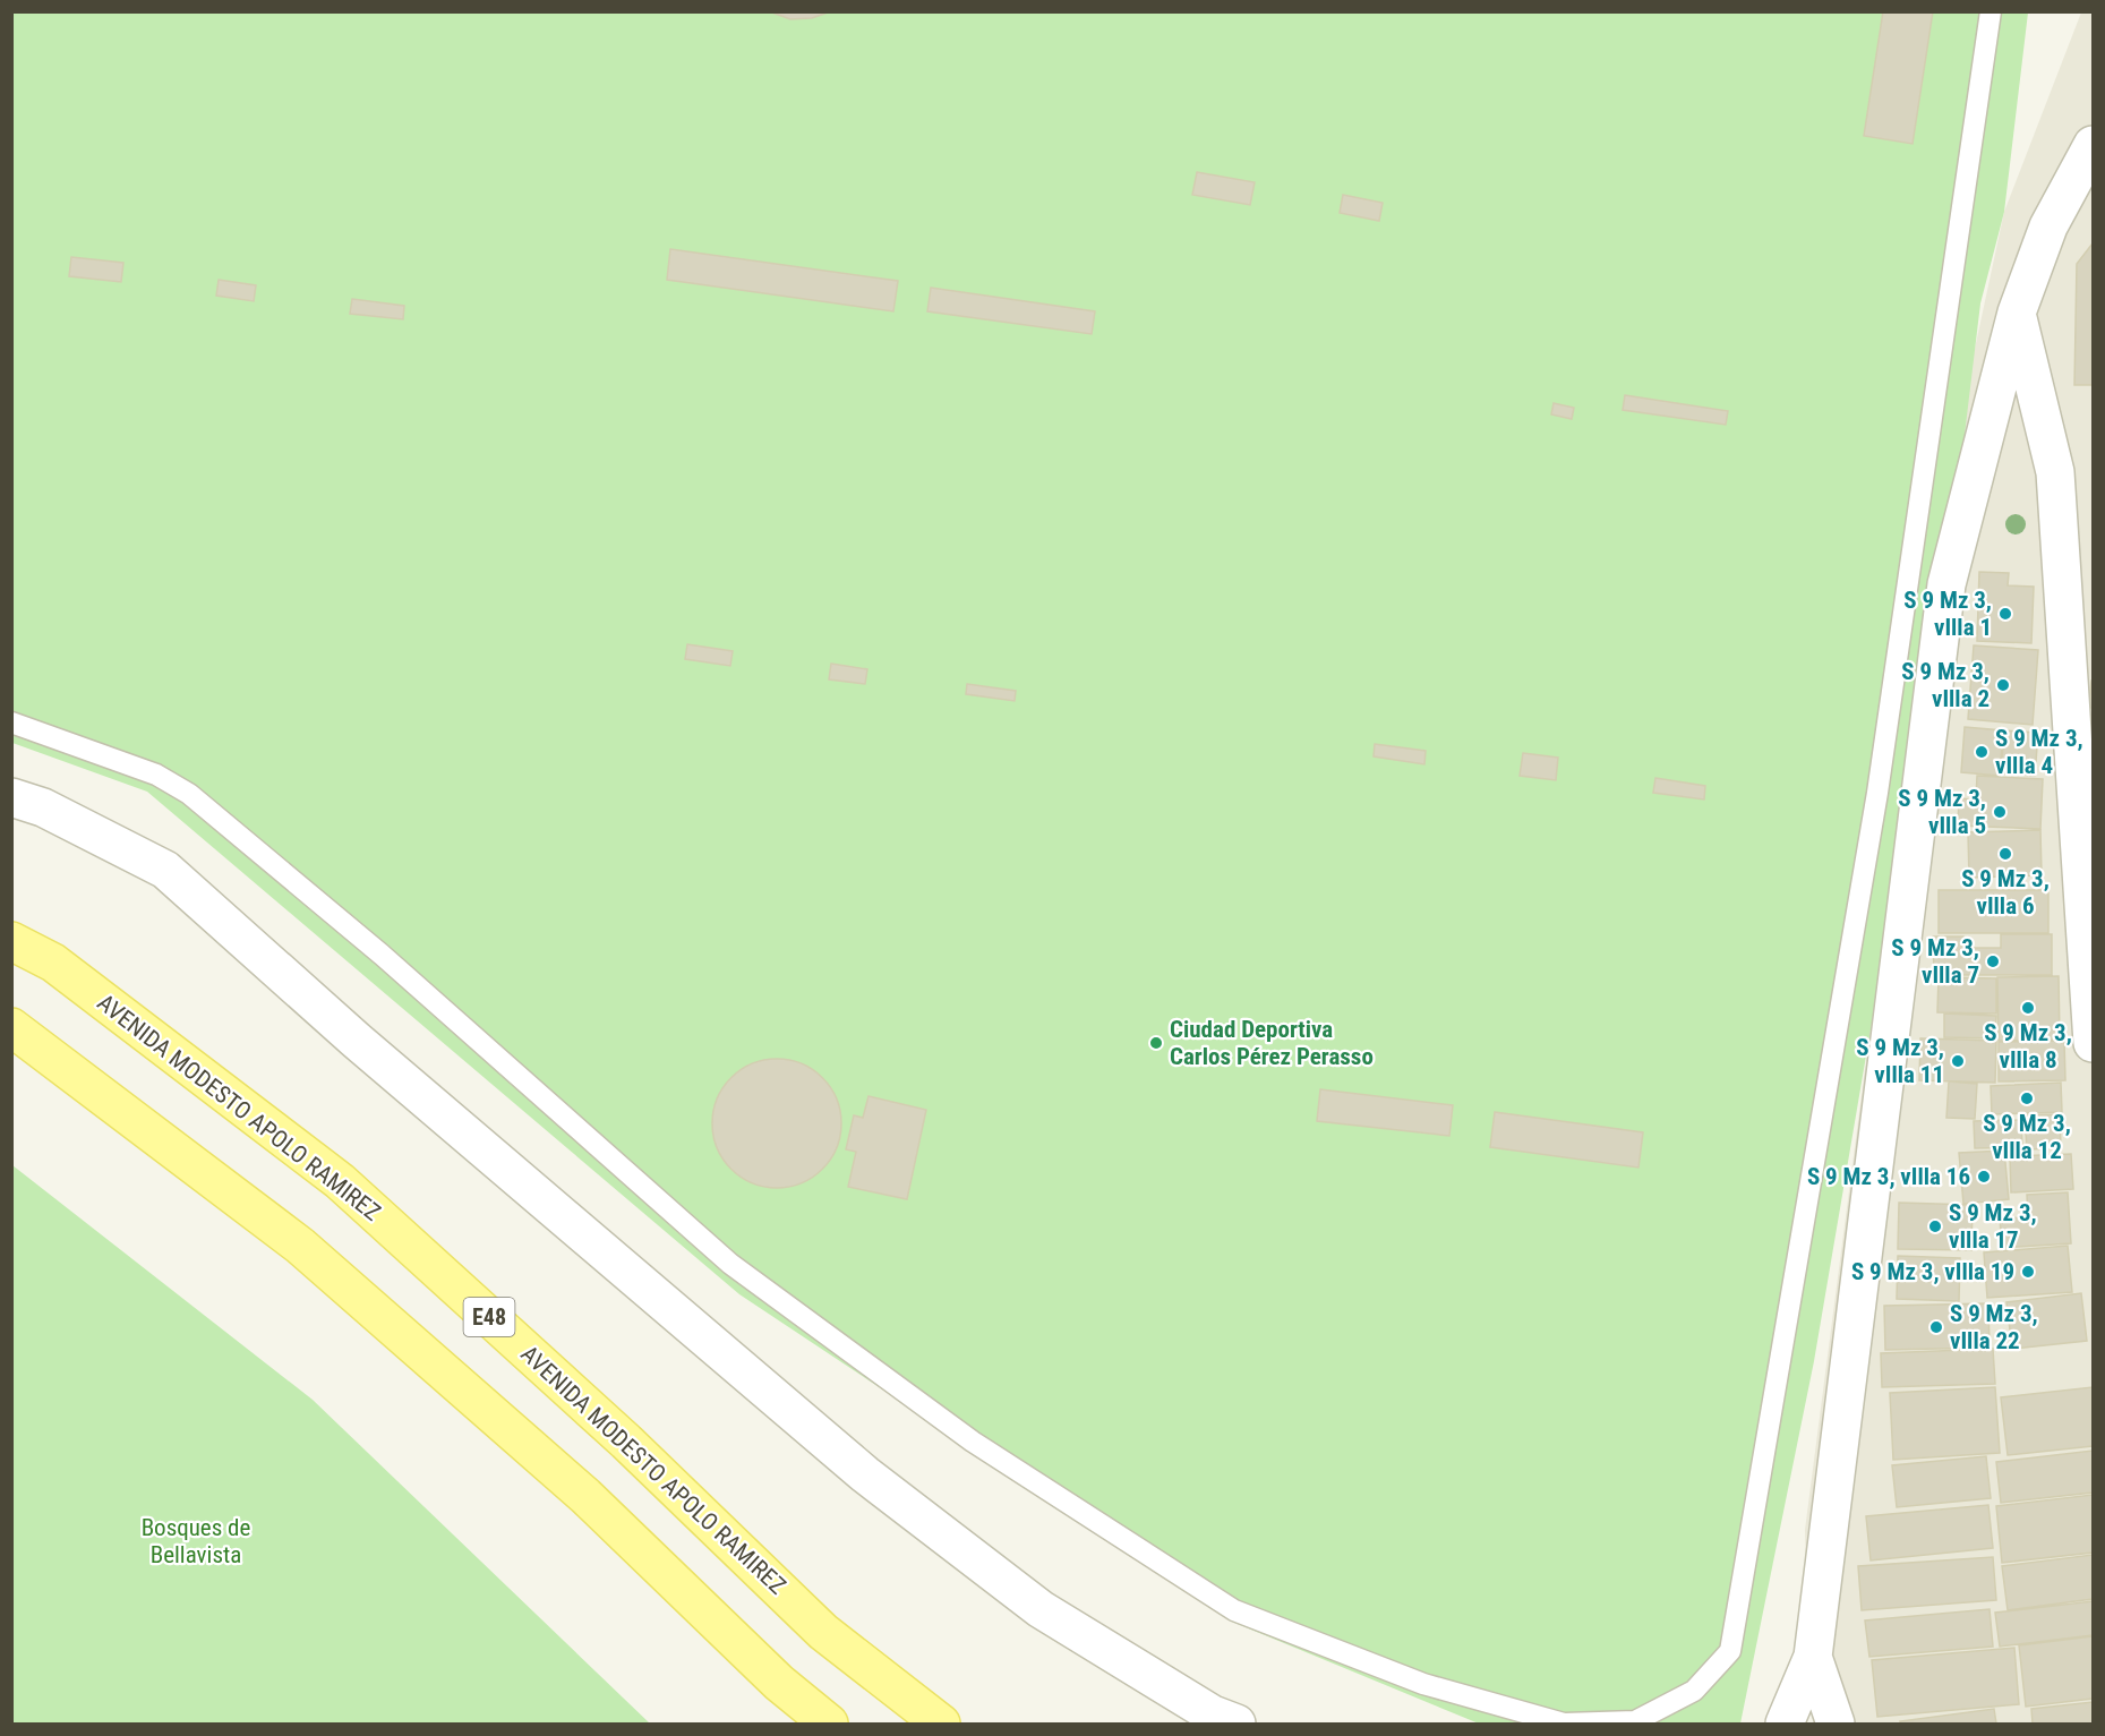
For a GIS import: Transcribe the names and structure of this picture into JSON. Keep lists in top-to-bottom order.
{
  "streets": {
    "main road": ["AVENIDA MODESTO APOLO RAMIREZ", "E48"]
  },
  "parks": ["Bosques de Bellavista"],
  "places": [
    "S 9 Mz 3, vIlla 1",
    "S 9 Mz 3, vIlla 2",
    "S 9 Mz 3, vIlla 4",
    "S 9 Mz 3, vIlla 5",
    "S 9 Mz 3, vIlla 6",
    "S 9 Mz 3, vIlla 7",
    "S 9 Mz 3, vIlla 8",
    "Ciudad Deportiva Carlos Pérez Perasso",
    "S 9 Mz 3, vIlla 11",
    "S 9 Mz 3, vIlla 12",
    "S 9 Mz 3, vIlla 16",
    "S 9 Mz 3, vIlla 17",
    "S 9 Mz 3, vIlla 19",
    "S 9 Mz 3, vIlla 22"
  ]
}
